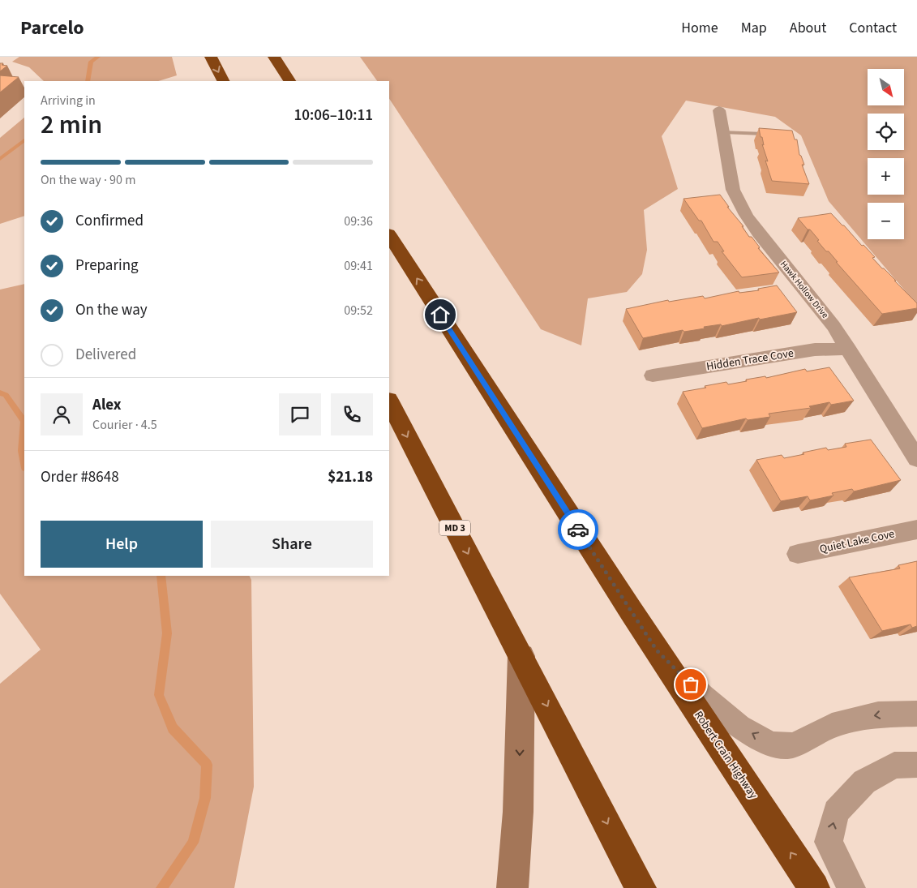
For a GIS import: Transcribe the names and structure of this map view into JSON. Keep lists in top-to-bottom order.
{
  "streets": {
    "highway": ["MD 3", "Robert Crain Highway"],
    "street": ["Hawk Hollow Drive", "Hidden Trace Cove", "Quiet Lake Cove"]
  },
  "crossings": [
    ["Hawk Hollow Drive", "Hidden Trace Cove"]
  ],
  "north": "bottom right",
  "page": {
    "header": "Parcelo",
    "nav": [
      "Home",
      "Map",
      "About",
      "Contact"
    ],
    "map_buttons": ["+", "−"],
    "heading": ["2 min", "Arriving in", "10:06–10:11"],
    "panel": [
      "Alex",
      "Courier · 4.5",
      "Order #8648",
      "$21.18"
    ],
    "bar": "On the way · 90 m",
    "list": [
      ["Confirmed", "09:36"],
      ["Preparing", "09:41"],
      ["On the way", "09:52"],
      "Delivered"
    ],
    "buttons": ["Help", "Share"]
  }
}
